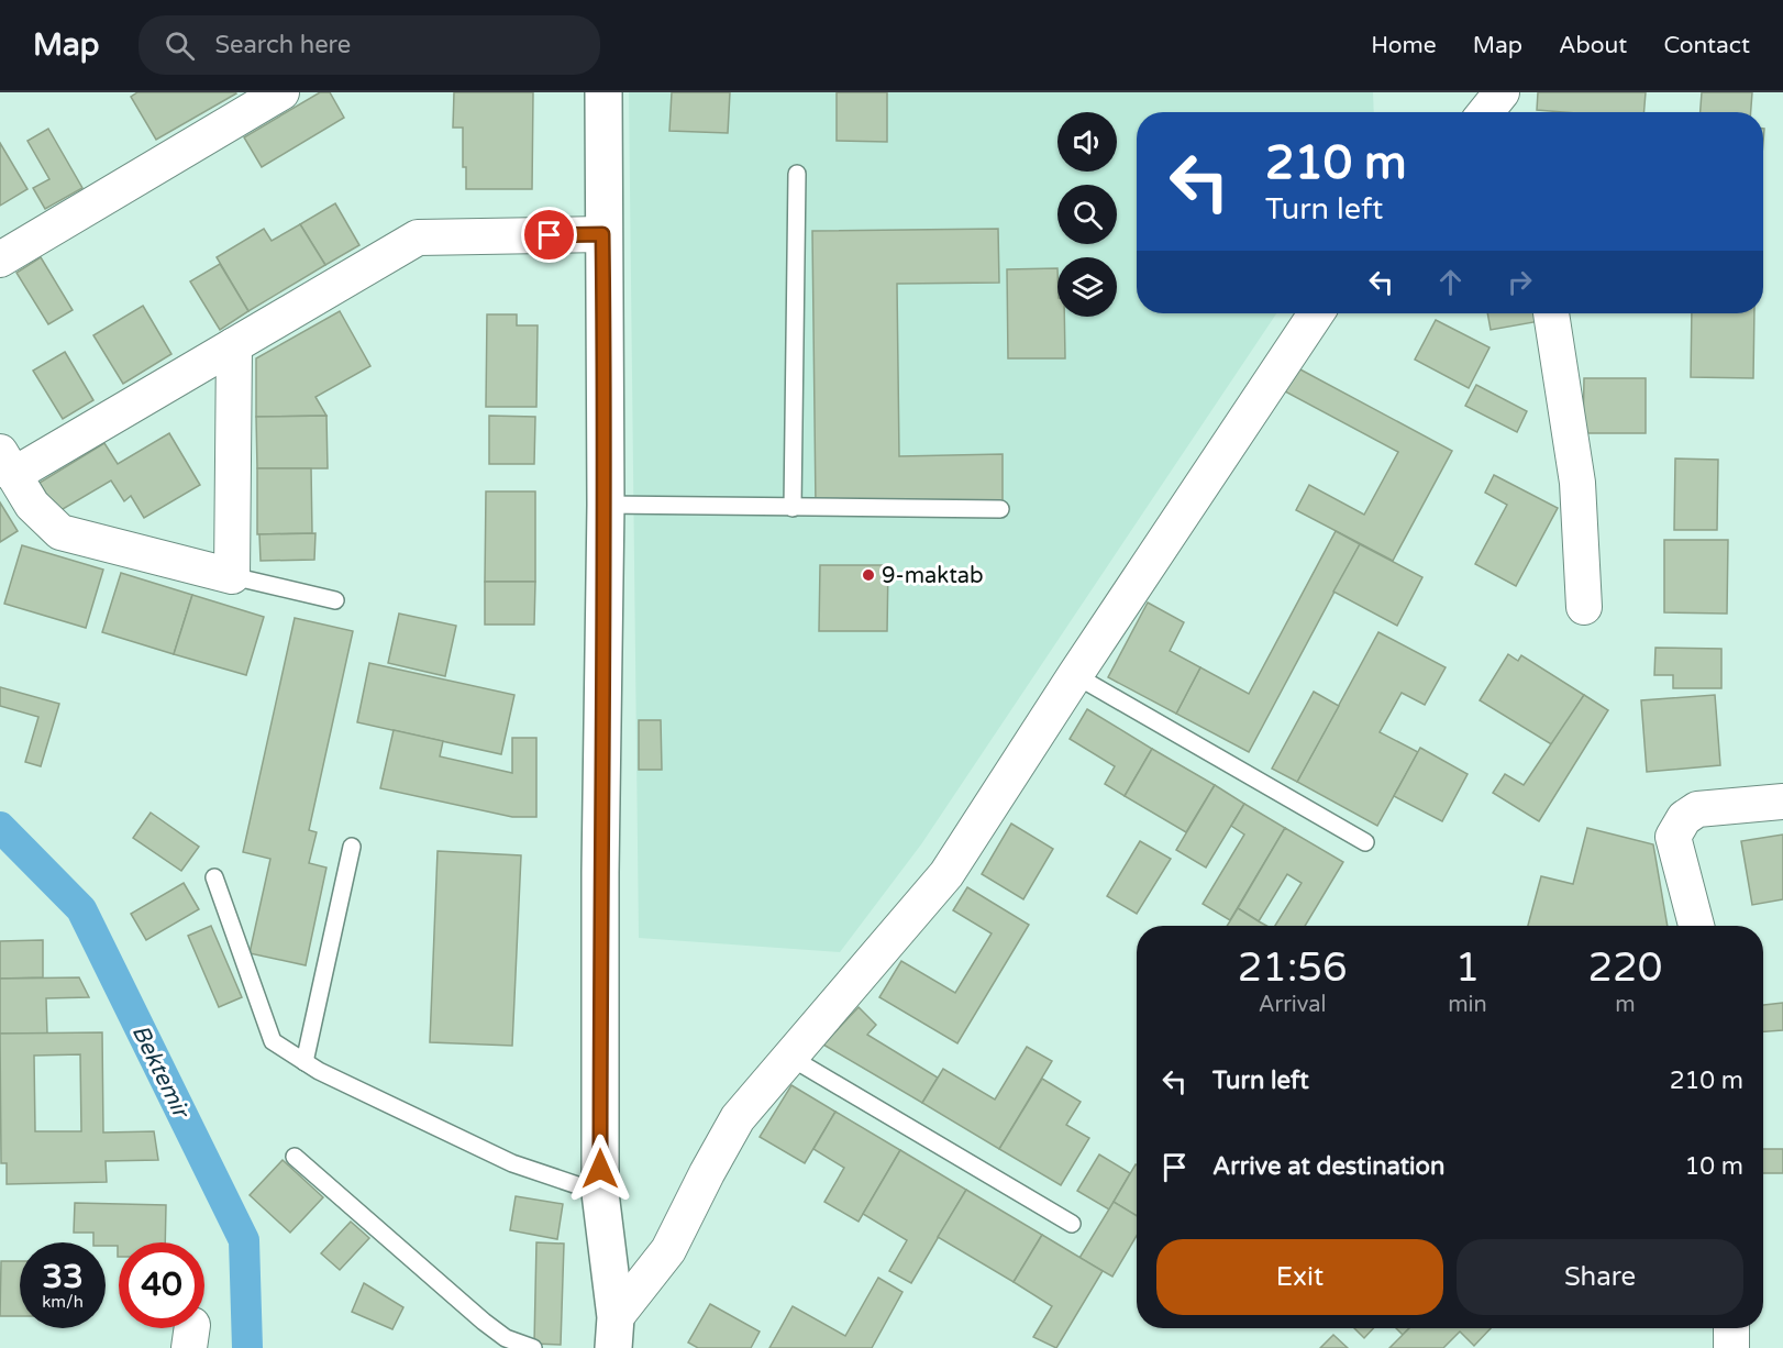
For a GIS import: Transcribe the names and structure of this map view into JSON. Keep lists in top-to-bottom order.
{
  "water": ["Bektemir"],
  "places": ["9-maktab"],
  "page": {
    "header": "Map",
    "search": "Search here",
    "nav": [
      "Home",
      "Map",
      "About",
      "Contact"
    ],
    "turn": ["210 m", "Turn left"],
    "eta": [
      "21:56",
      "Arrival",
      "1",
      "min",
      "220",
      "m"
    ],
    "list": [
      {
        "name": "Turn left",
        "value": "210 m"
      },
      {
        "name": "Arrive at destination",
        "value": "10 m"
      }
    ],
    "buttons": ["Exit", "Share"],
    "speed": "33 km/h",
    "limit": "40"
  }
}
